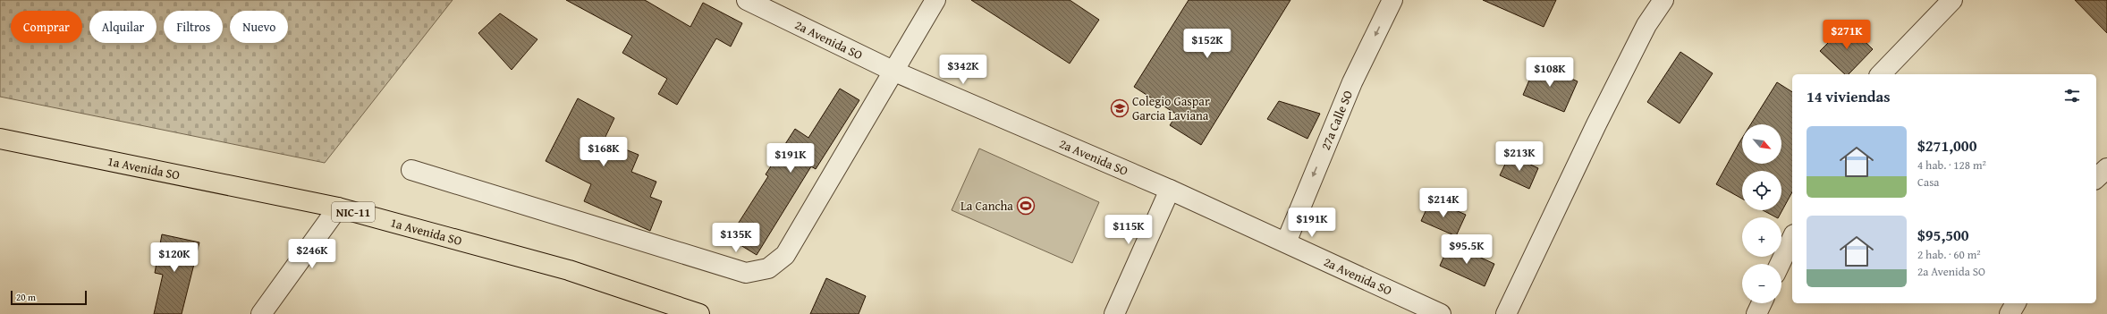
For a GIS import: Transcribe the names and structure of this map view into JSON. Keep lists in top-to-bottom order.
{
  "streets": {
    "highway": ["1a Avenida SO", "NIC-11"],
    "street": ["2a Avenida SO", "27a Calle SO"]
  },
  "crossings": [
    ["2a Avenida SO", "27a Calle SO"]
  ],
  "one_way": ["27a Calle SO"],
  "places": {
    "school or university": ["Colegio Gaspar Garcia Laviana"],
    "sports": ["La Cancha"]
  },
  "scale_bar": "20 m",
  "north": "bottom right",
  "page": {
    "chip": [
      "Comprar",
      "Alquilar",
      "Filtros",
      "Nuevo"
    ],
    "price": [
      "$271K",
      "$152K",
      "$342K",
      "$108K",
      "$168K",
      "$213K",
      "$191K",
      "$214K",
      "$191K",
      "$115K",
      "$135K",
      "$95.5K",
      "$246K",
      "$120K"
    ],
    "heading": "14 viviendas",
    "list": [
      {
        "name": "$271,000",
        "note": "4 hab. · 128 m² · Casa"
      },
      {
        "name": "$95,500",
        "note": "2 hab. · 60 m² · 2a Avenida SO"
      }
    ],
    "map_buttons": ["+", "−"],
    "scale": "20 m"
  }
}
